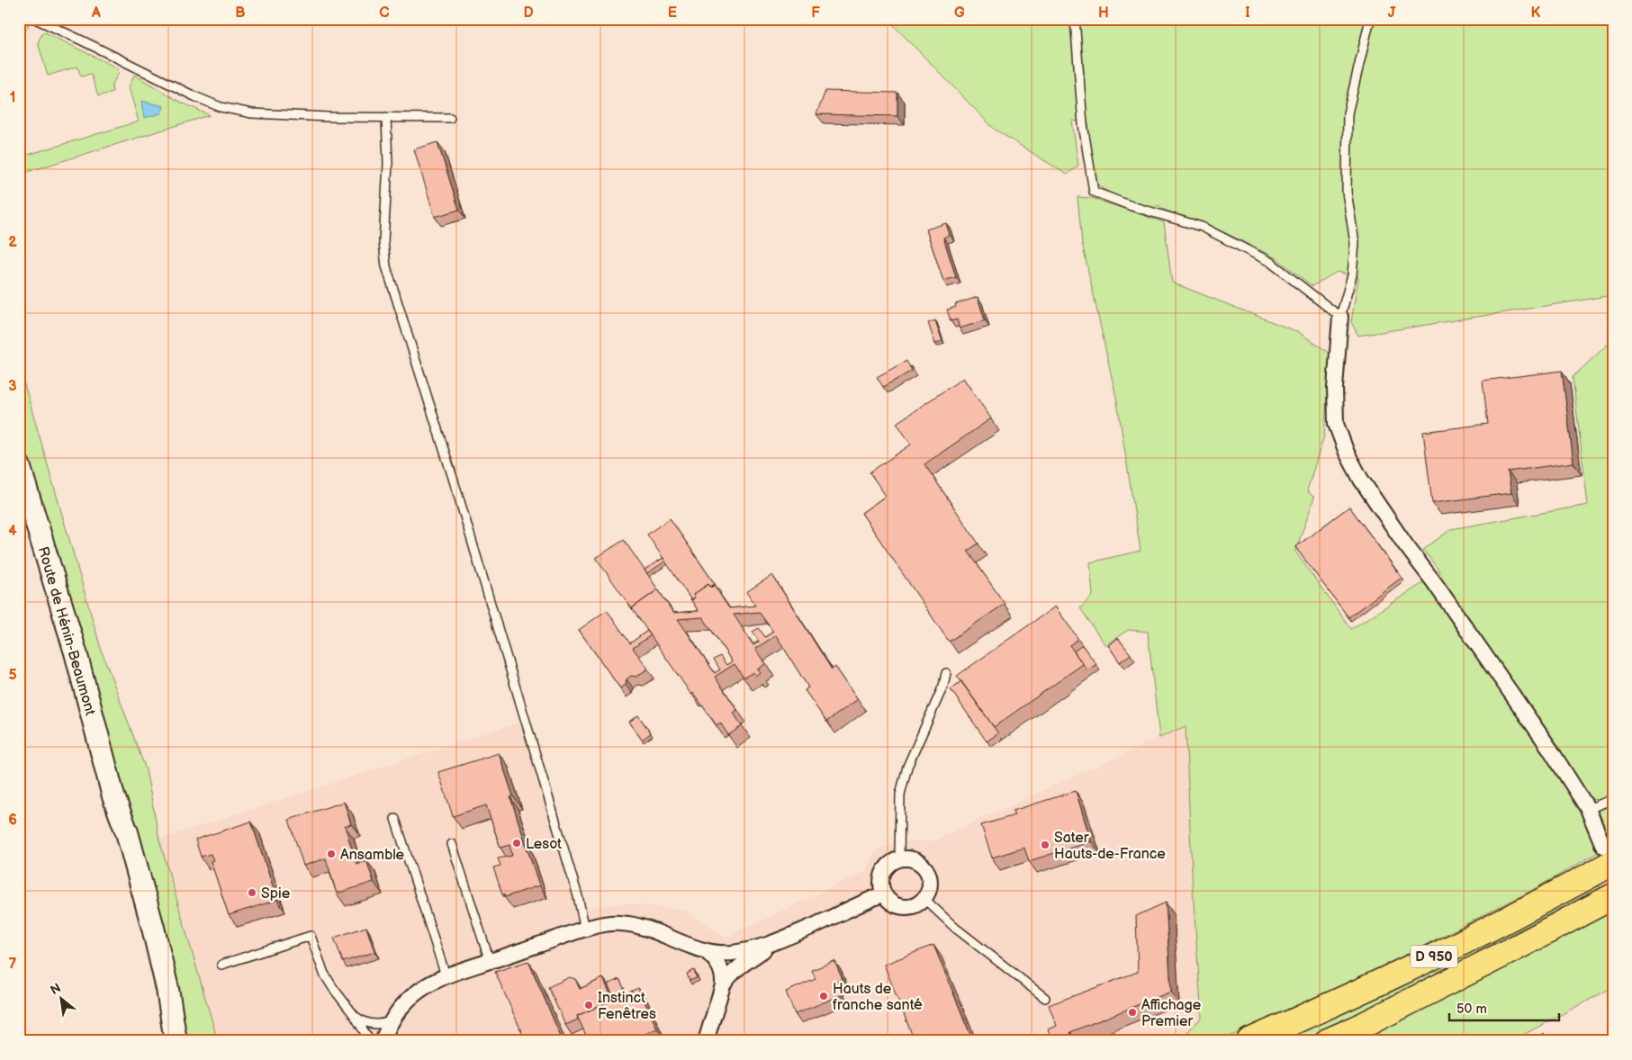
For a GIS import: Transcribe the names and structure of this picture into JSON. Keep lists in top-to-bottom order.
{
  "streets": {
    "highway": ["D 950"],
    "main road": ["Route de Hénin-Beaumont"]
  },
  "places": [
    "Lesot",
    "Sater Hauts-de-France",
    "Ansamble",
    "Spie",
    "Hauts de franche santé",
    "Instinct Fenêtres",
    "Affichage Premier"
  ],
  "scale_bar": "50 m",
  "north": "top left",
  "grid": {
    "columns": [
      "A",
      "B",
      "C",
      "D",
      "E",
      "F",
      "G",
      "H",
      "I",
      "J",
      "K"
    ],
    "rows": [
      "1",
      "2",
      "3",
      "4",
      "5",
      "6",
      "7"
    ]
  }
}
